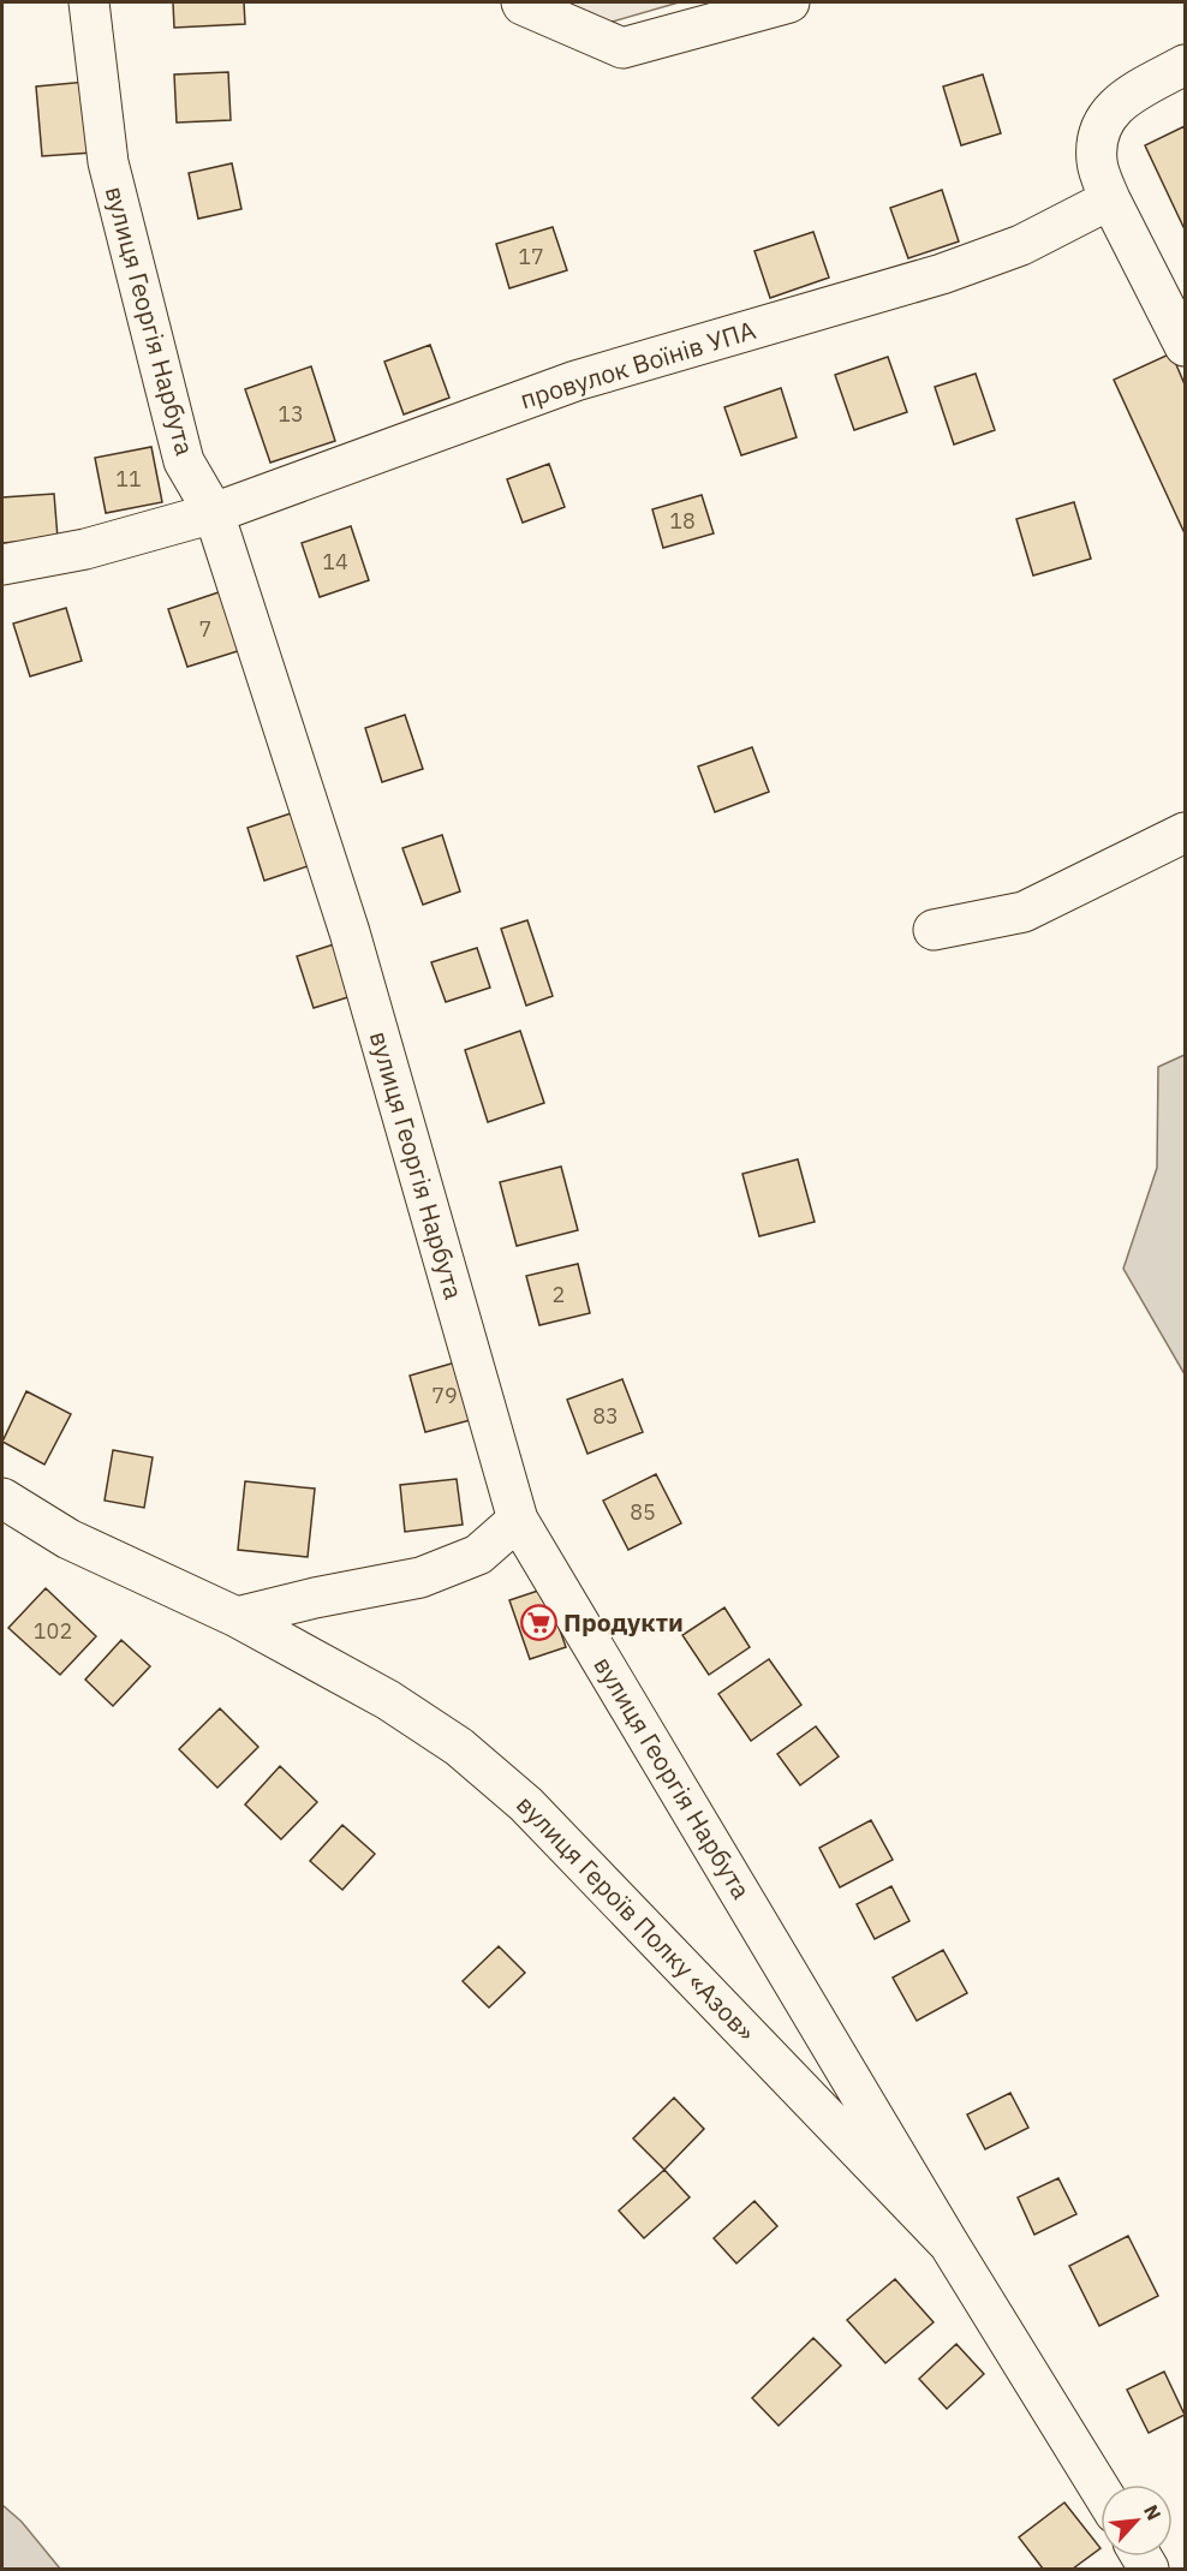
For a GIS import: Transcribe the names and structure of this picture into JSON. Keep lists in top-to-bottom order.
{
  "streets": {
    "street": ["вулиця Георгія Нарбута", "провулок Воїнів УПА", "вулиця Героїв Полку «Азов»"]
  },
  "crossings": [
    ["вулиця Георгія Нарбута", "провулок Воїнів УПА"],
    ["вулиця Георгія Нарбута", "вулиця Героїв Полку «Азов»"]
  ],
  "places": {
    "supermarket": ["Продукти"]
  },
  "house_numbers": [
    "17",
    "13",
    "11",
    "18",
    "14",
    "7",
    "2",
    "79",
    "83",
    "85",
    "102"
  ],
  "north": "top right"
}
